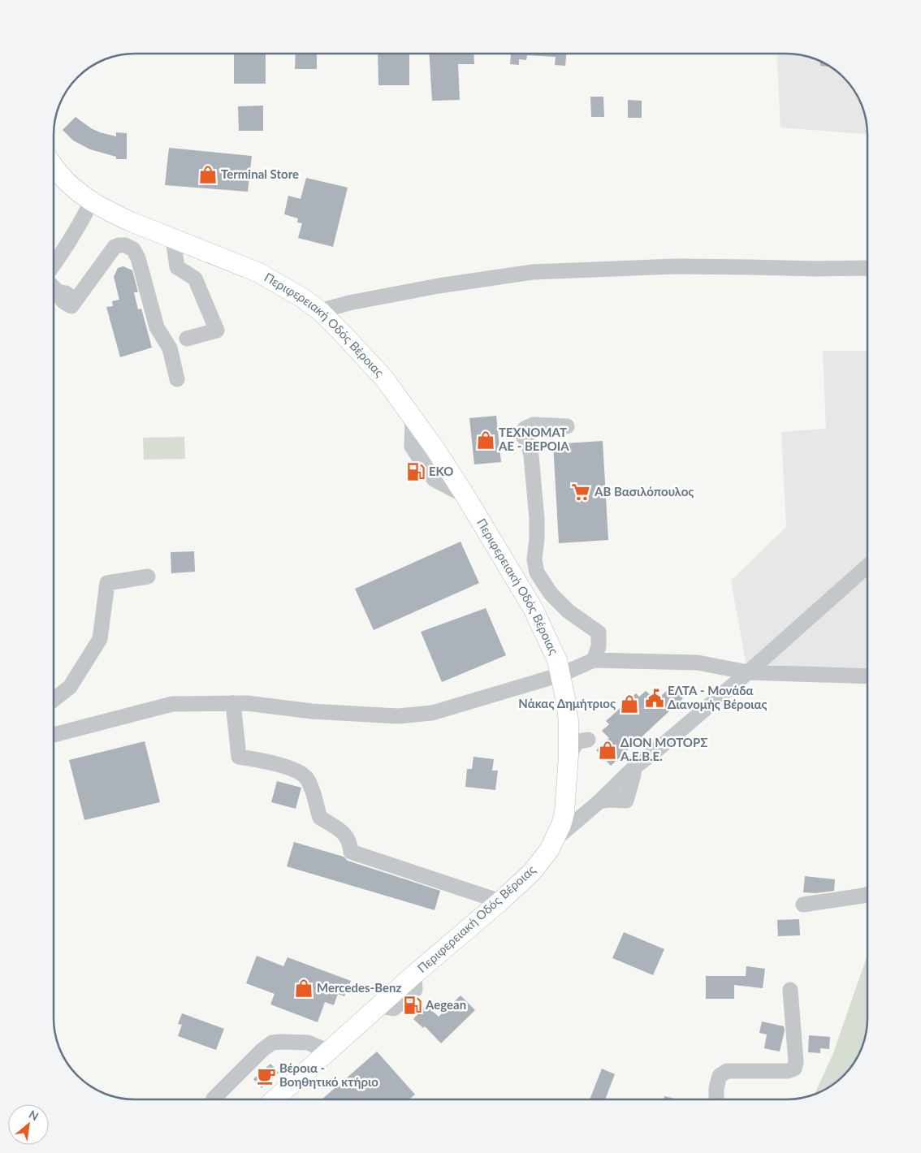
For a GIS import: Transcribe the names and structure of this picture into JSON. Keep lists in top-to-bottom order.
{
  "streets": {
    "main road": ["Περιφερειακή Οδός Βέροιας"]
  },
  "places": {
    "shop": [
      "Terminal Store",
      "ΤΕΧΝΟΜΑΤ ΑΕ - ΒΕΡΟΙΑ",
      "Νάκας Δημήτριος",
      "ΔΙΟΝ ΜΟΤΟΡΣ Α.Ε.Β.Ε.",
      "Mercedes-Benz"
    ],
    "fuel station": ["EKO", "Aegean"],
    "supermarket": ["ΑΒ Βασιλόπουλος"],
    "public building": ["ΕΛΤΑ - Μονάδα Διανομής Βέροιας"],
    "cafe": ["Βέροια - Βοηθητικό κτήριο"]
  },
  "north": "top right"
}
